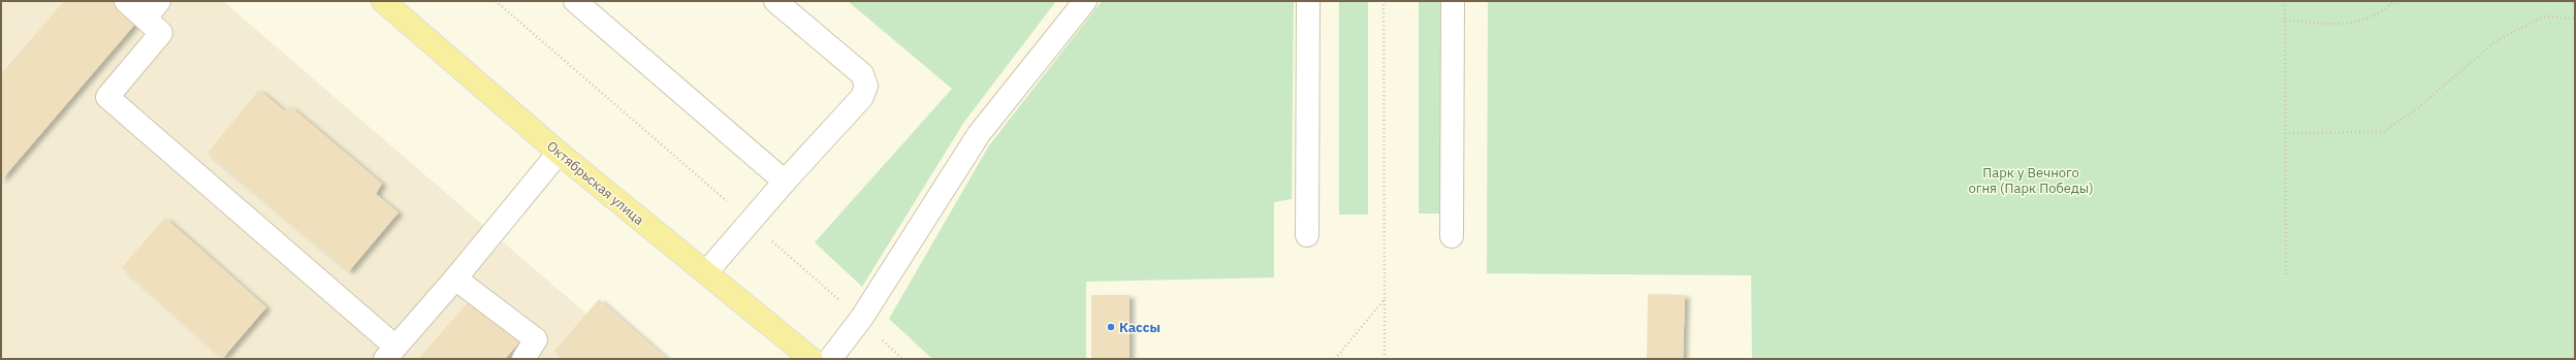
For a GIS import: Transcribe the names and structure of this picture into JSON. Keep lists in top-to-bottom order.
{
  "streets": {
    "main road": ["Октябрьская улица"]
  },
  "parks": ["Парк у Вечного огня (Парк Победы)"],
  "places": ["Кассы"]
}
